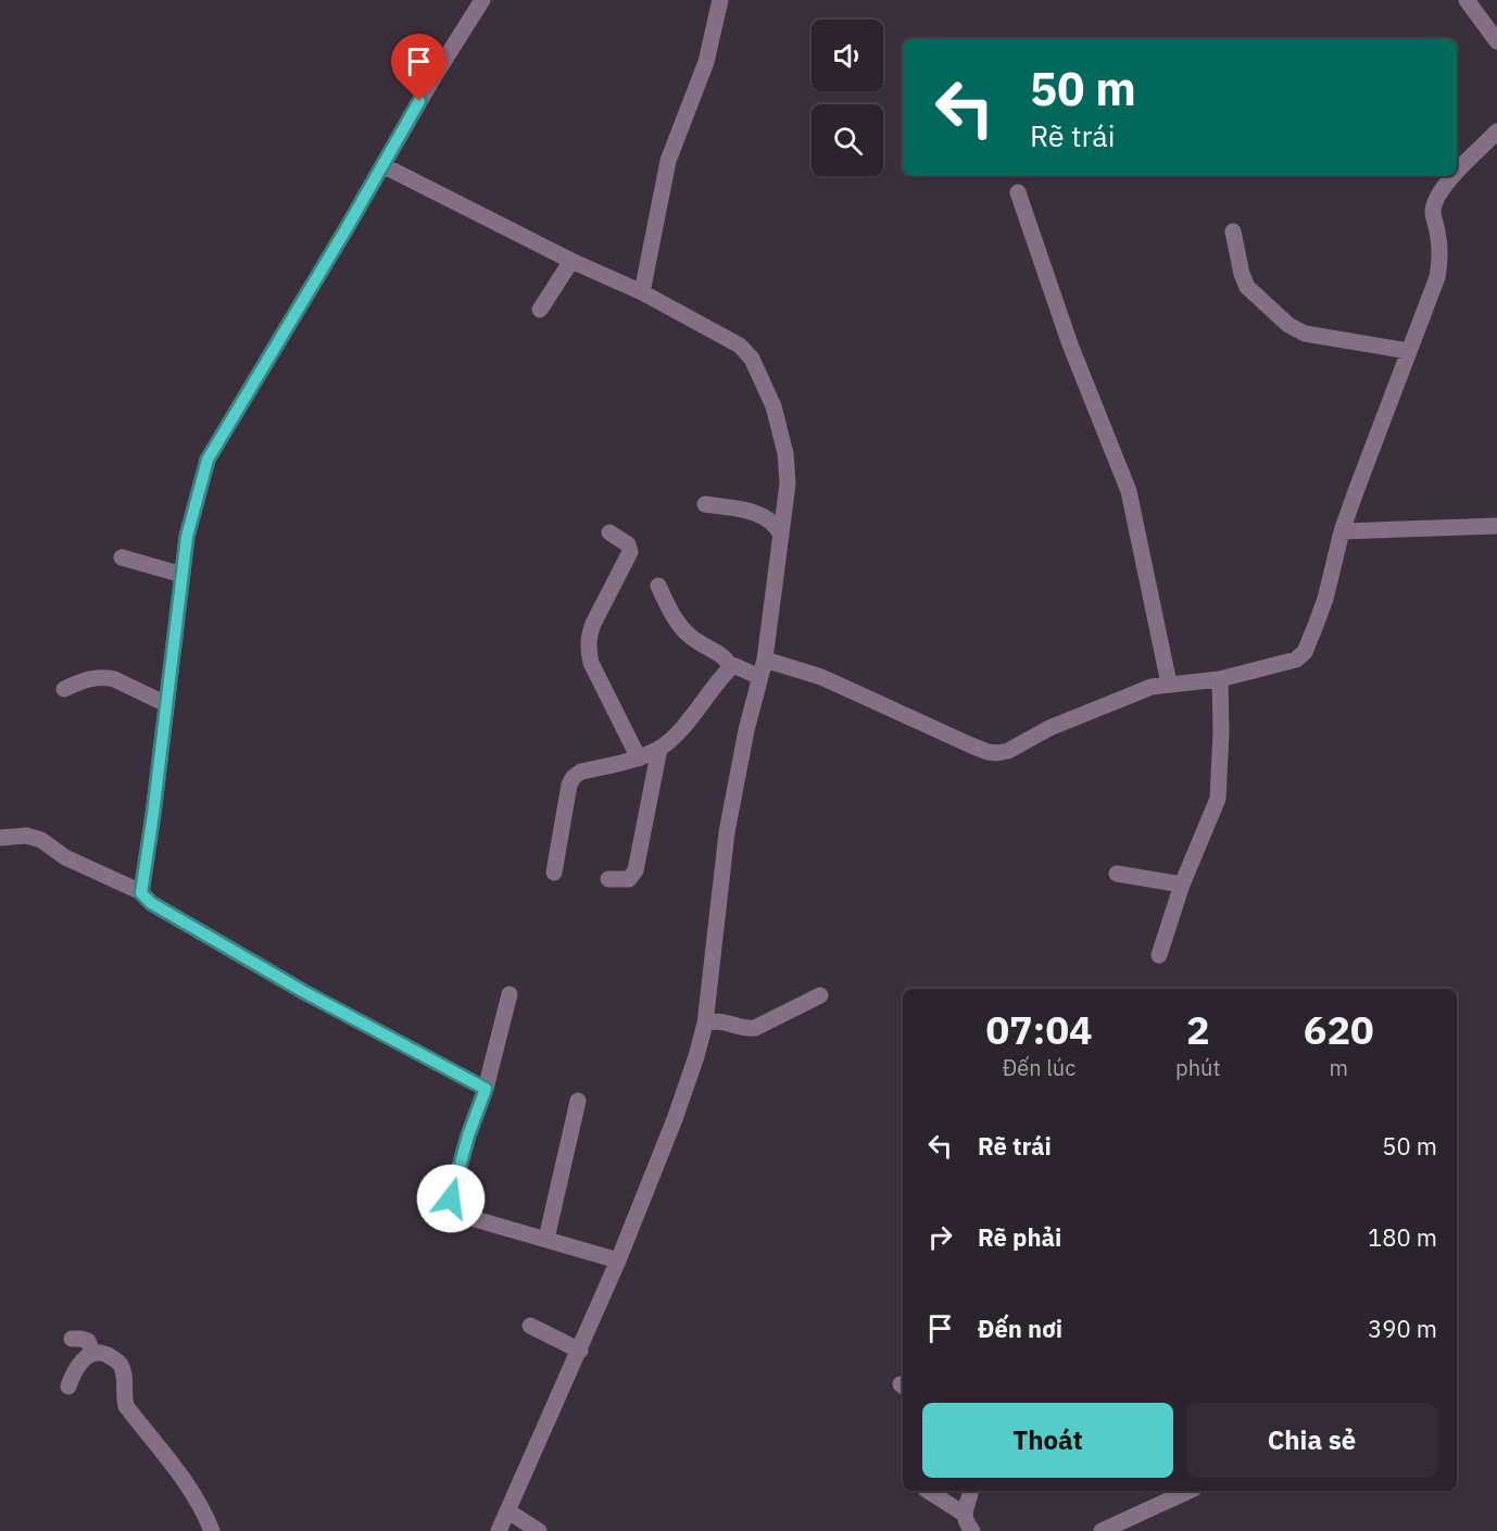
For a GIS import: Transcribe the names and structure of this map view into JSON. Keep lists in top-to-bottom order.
{
  "page": {
    "turn": ["50 m", "Rẽ trái"],
    "eta": [
      "07:04",
      "Đến lúc",
      "2",
      "phút",
      "620",
      "m"
    ],
    "list": [
      {
        "name": "Rẽ trái",
        "value": "50 m"
      },
      {
        "name": "Rẽ phải",
        "value": "180 m"
      },
      {
        "name": "Đến nơi",
        "value": "390 m"
      }
    ],
    "buttons": ["Thoát", "Chia sẻ"]
  }
}
